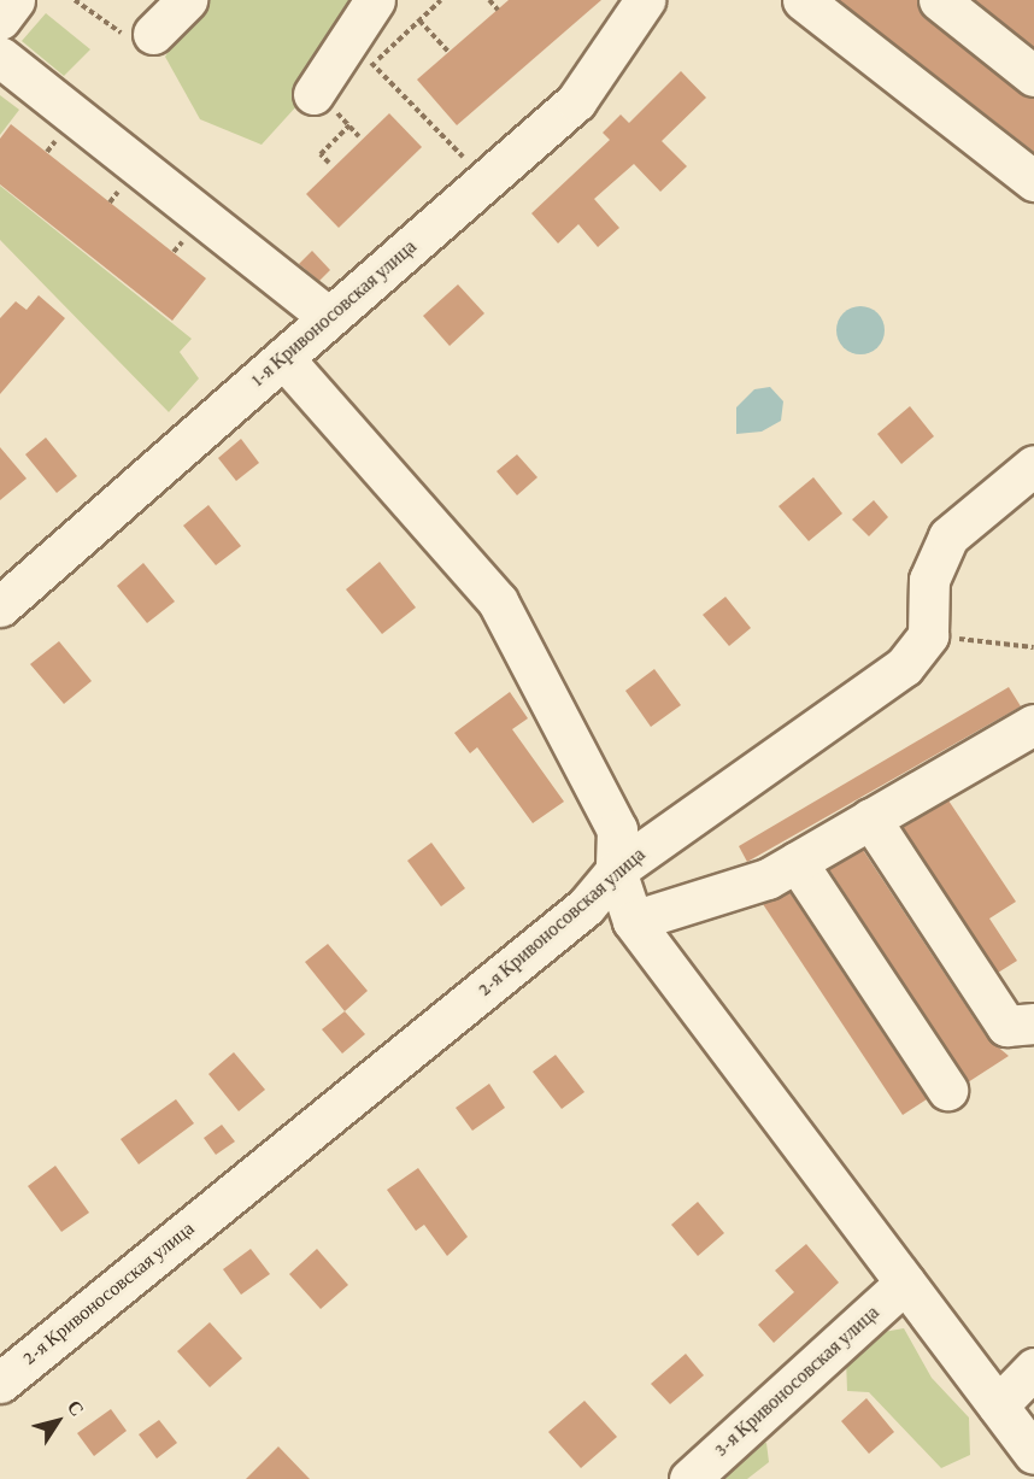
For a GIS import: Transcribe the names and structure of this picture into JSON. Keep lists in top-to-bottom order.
{
  "streets": {
    "street": ["1-я Кривоносовская улица", "2-я Кривоносовская улица", "3-я Кривоносовская улица"]
  },
  "north": "top right"
}
